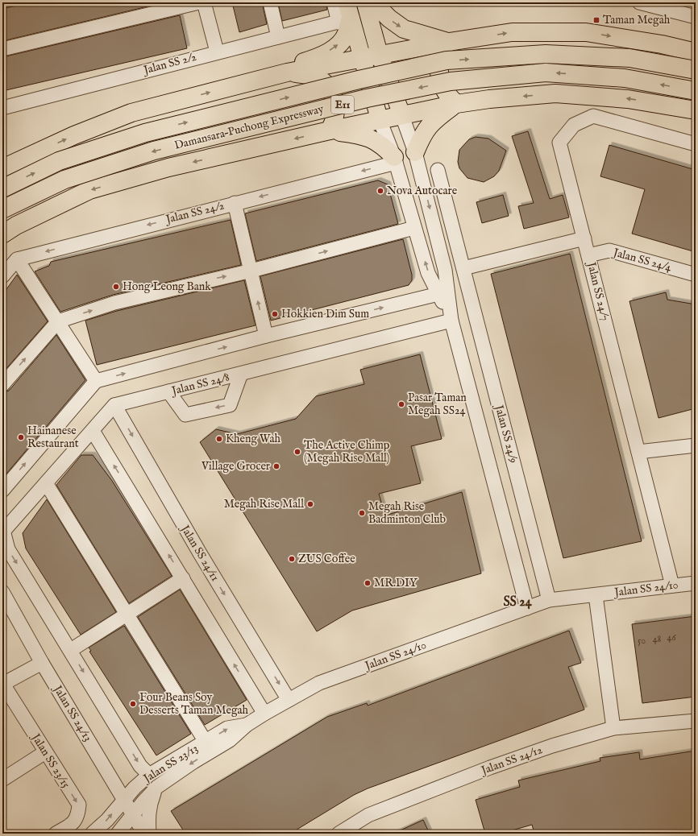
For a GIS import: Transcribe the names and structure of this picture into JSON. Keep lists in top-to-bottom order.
{
  "streets": {
    "highway": ["E11", "Damansara–Puchong Expressway"],
    "street": [
      "Jalan SS 2/2",
      "Jalan SS 24/2",
      "Jalan SS 24/4",
      "Jalan SS 24/7",
      "Jalan SS 24/8",
      "Jalan SS 24/9",
      "Jalan SS 24/11",
      "Jalan SS 24/10",
      "Jalan SS 24/13",
      "Jalan SS 24/12",
      "Jalan SS 23/15",
      "Jalan SS 23/13"
    ]
  },
  "crossings": [
    ["Jalan SS 24/4", "Jalan SS 24/7"],
    ["Jalan SS 24/7", "Jalan SS 24/10"],
    ["Jalan SS 24/8", "Jalan SS 24/11"],
    ["Jalan SS 24/9", "Jalan SS 24/10"],
    ["Jalan SS 24/11", "Jalan SS 24/10"],
    ["Jalan SS 24/10", "Jalan SS 24/13"],
    ["Jalan SS 24/10", "Jalan SS 23/13"],
    ["Jalan SS 24/13", "Jalan SS 23/13"]
  ],
  "districts": ["SS 24"],
  "places": {
    "transit": ["Taman Megah"],
    "other": [
      "Nova Autocare",
      "Hong Leong Bank",
      "Hokkien Dim Sum",
      "Pasar Taman Megah SS24",
      "Hainanese Restaurant",
      "Kheng Wah",
      "The Active Chimp (Megah Rise Mall)",
      "Village Grocer",
      "Megah Rise Mall",
      "Megah Rise Badminton Club",
      "ZUS Coffee",
      "MR.DIY",
      "Four Beans Soy Desserts Taman Megah"
    ]
  },
  "house_numbers": ["46", "48", "50"]
}
